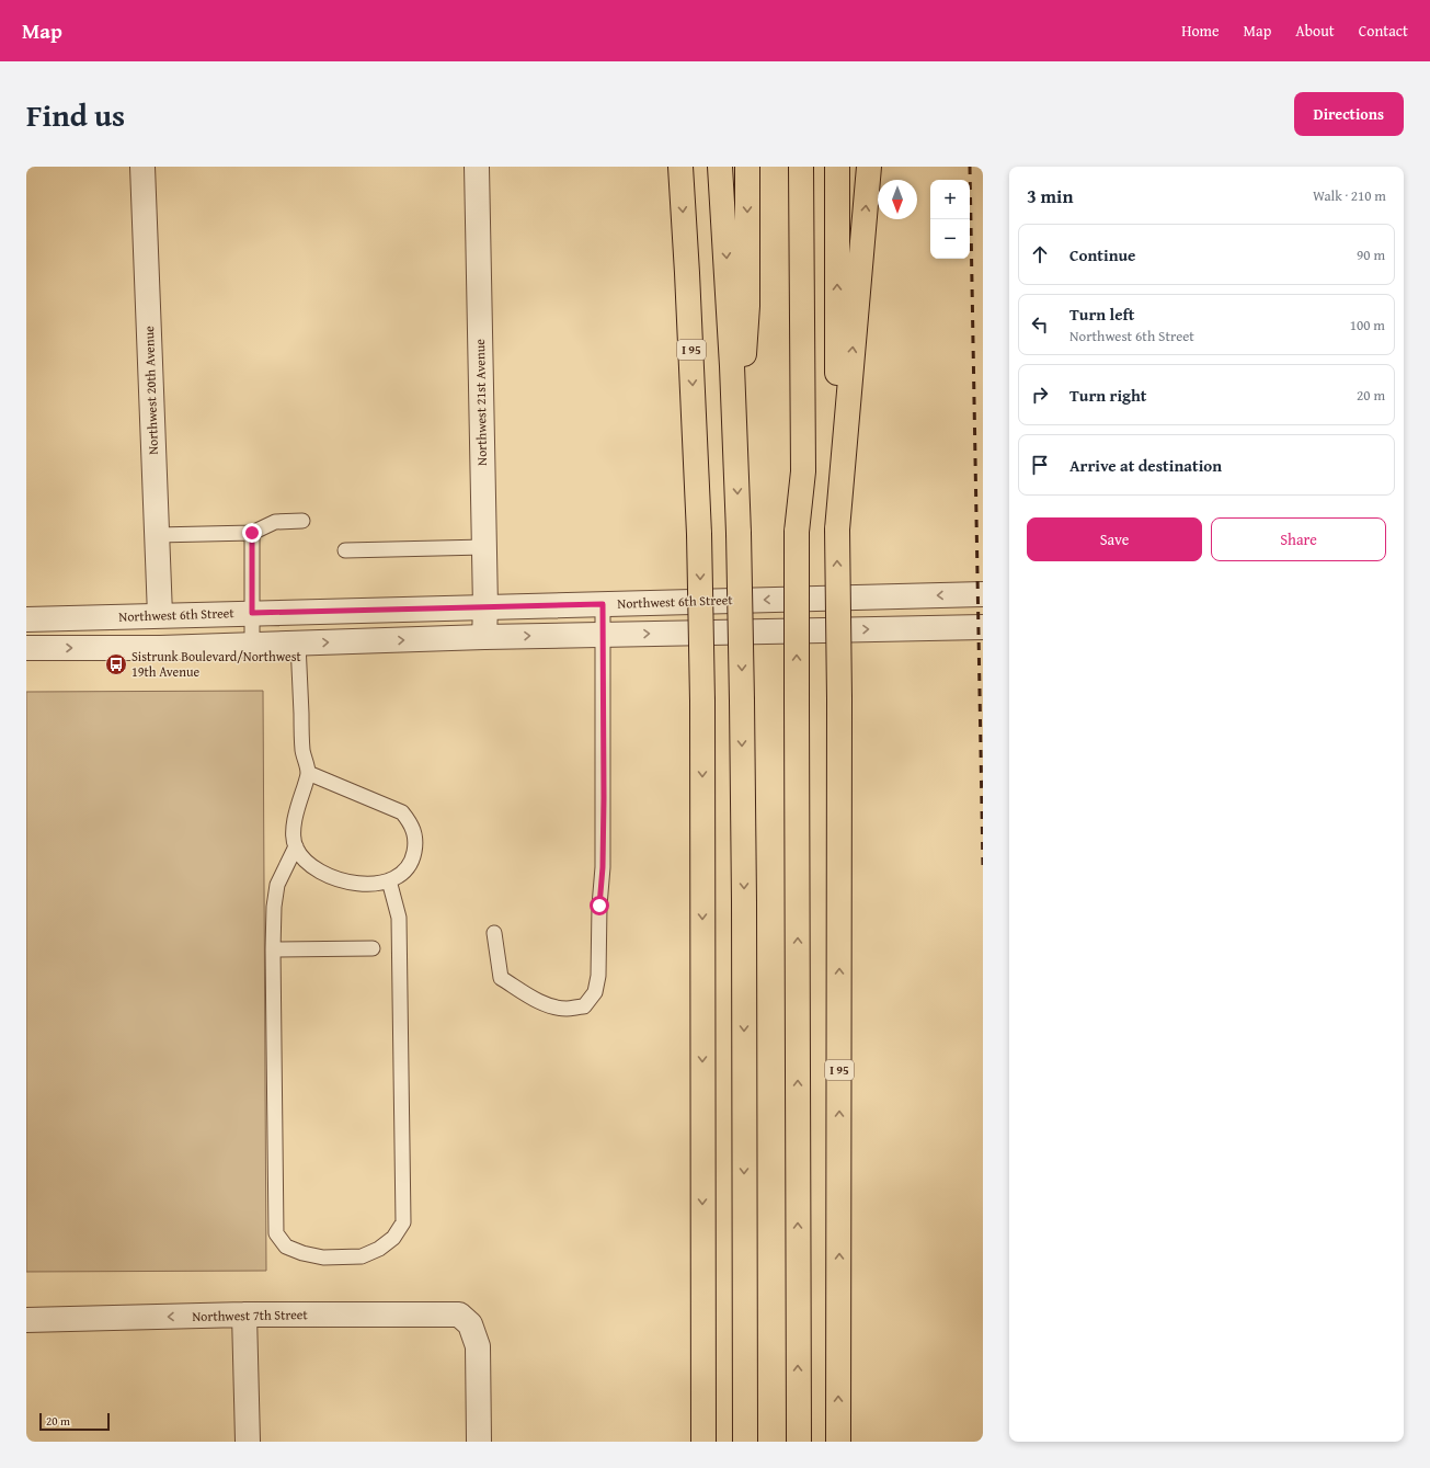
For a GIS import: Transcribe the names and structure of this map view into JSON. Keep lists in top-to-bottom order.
{
  "streets": {
    "highway": ["I 95"],
    "street": [
      "Northwest 20th Avenue",
      "Northwest 21st Avenue",
      "Northwest 6th Street",
      "Northwest 7th Street"
    ]
  },
  "crossings": [
    ["Northwest 20th Avenue", "Northwest 6th Street"],
    ["Northwest 21st Avenue", "Northwest 6th Street"]
  ],
  "one_way": ["Northwest 7th Street"],
  "places": {
    "bus stop": ["Sistrunk Boulevard/Northwest 19th Avenue"]
  },
  "scale_bar": "20 m",
  "north": "bottom",
  "page": {
    "header": "Map",
    "nav": [
      "Home",
      "Map",
      "About",
      "Contact"
    ],
    "title": "Find us",
    "buttons": [
      "Directions",
      ["Save", "Share"]
    ],
    "heading": ["3 min", "Walk · 210 m"],
    "map_buttons": ["+", "−"],
    "list": [
      ["Continue", "90 m"],
      ["Turn left", "Northwest 6th Street", "100 m"],
      ["Turn right", "20 m"],
      "Arrive at destination"
    ],
    "scale": "20 m"
  }
}
